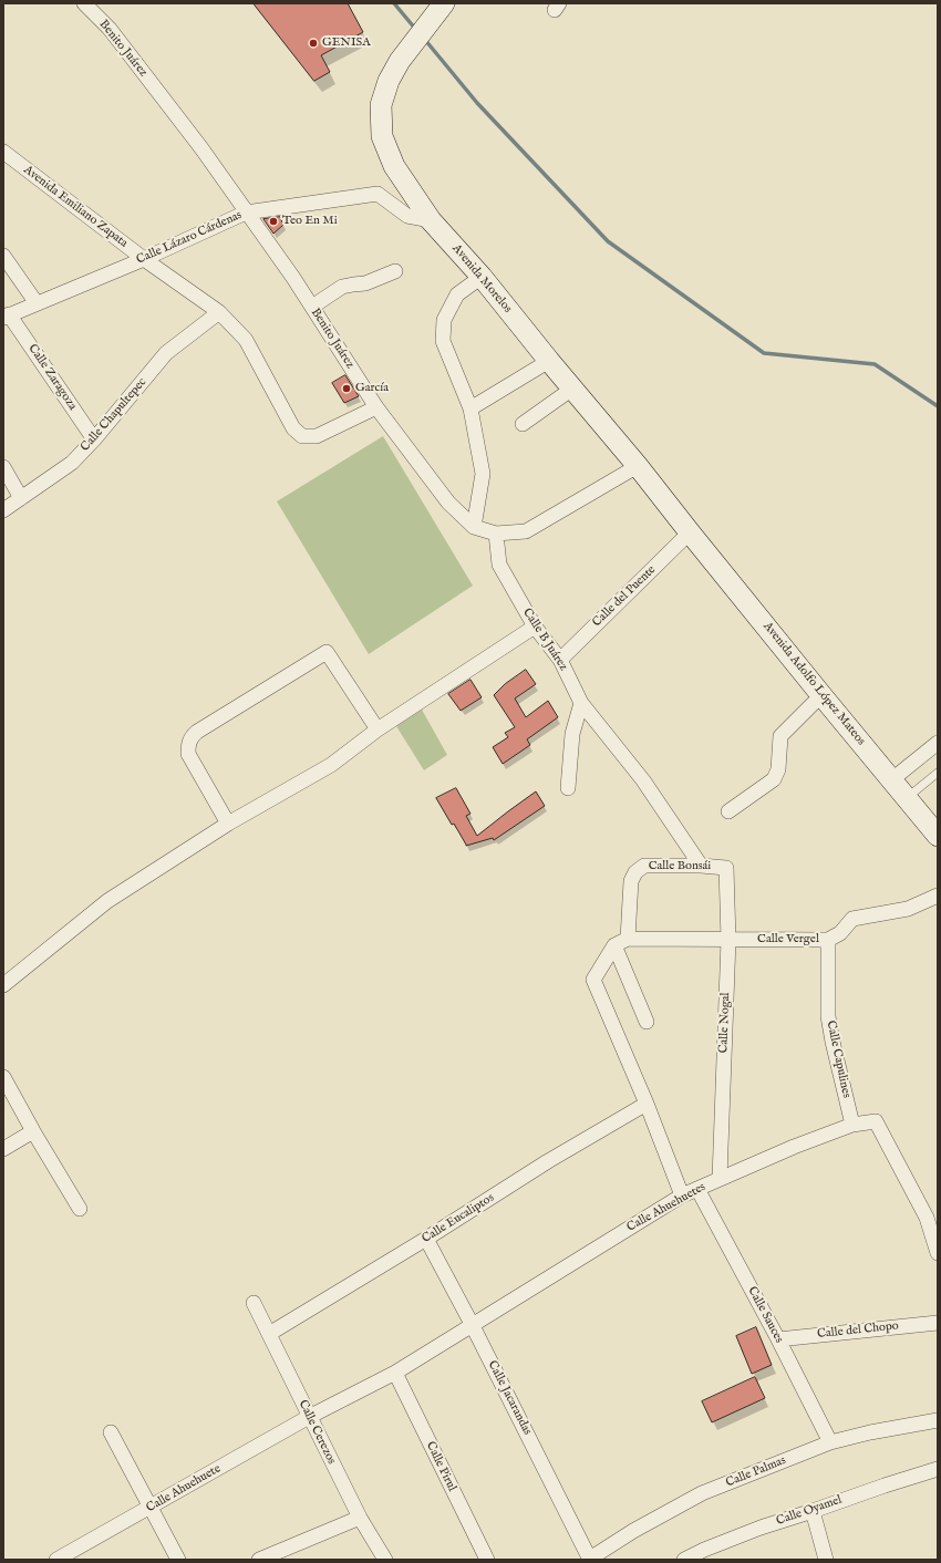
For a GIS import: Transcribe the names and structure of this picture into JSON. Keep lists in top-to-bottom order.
{
  "streets": {
    "main road": ["Avenida Morelos", "Avenida Adolfo López Mateos"],
    "street": [
      "Benito Juárez",
      "Avenida Emiliano Zapata",
      "Calle Lázaro Cárdenas",
      "Calle Zaragoza",
      "Calle Chapultepec",
      "Calle del Puente",
      "Calle B Juárez",
      "Calle Bonsái",
      "Calle Vergel",
      "Calle Nogal",
      "Calle Capulines",
      "Calle Ahuehuetes",
      "Calle Eucaliptos",
      "Calle Sauces",
      "Calle del Chopo",
      "Calle Jacarandas",
      "Calle Cerezos",
      "Calle Pirul",
      "Calle Palmas",
      "Calle Ahuehuete",
      "Calle Oyamel"
    ]
  },
  "crossings": [
    ["Benito Juárez", "Avenida Emiliano Zapata"],
    ["Benito Juárez", "Calle Lázaro Cárdenas"],
    ["Benito Juárez", "Avenida Morelos"],
    ["Benito Juárez", "Calle B Juárez"],
    ["Avenida Emiliano Zapata", "Calle Lázaro Cárdenas"],
    ["Avenida Emiliano Zapata", "Calle Chapultepec"],
    ["Calle Lázaro Cárdenas", "Avenida Morelos"],
    ["Calle Lázaro Cárdenas", "Calle Zaragoza"],
    ["Avenida Morelos", "Calle del Puente"],
    ["Avenida Morelos", "Avenida Adolfo López Mateos"],
    ["Calle Zaragoza", "Calle Chapultepec"],
    ["Calle del Puente", "Calle B Juárez"],
    ["Calle del Puente", "Avenida Adolfo López Mateos"],
    ["Calle B Juárez", "Calle Bonsái"],
    ["Calle Bonsái", "Calle Vergel"],
    ["Calle Bonsái", "Calle Nogal"],
    ["Calle Vergel", "Calle Nogal"],
    ["Calle Vergel", "Calle Capulines"],
    ["Calle Nogal", "Calle Ahuehuetes"],
    ["Calle Capulines", "Calle Ahuehuetes"],
    ["Calle Ahuehuetes", "Calle Sauces"],
    ["Calle Ahuehuetes", "Calle Jacarandas"],
    ["Calle Ahuehuetes", "Calle Pirul"],
    ["Calle Ahuehuetes", "Calle Ahuehuete"],
    ["Calle Eucaliptos", "Calle Jacarandas"],
    ["Calle Eucaliptos", "Calle Cerezos"],
    ["Calle Sauces", "Calle del Chopo"],
    ["Calle Sauces", "Calle Palmas"],
    ["Calle Jacarandas", "Calle Palmas"],
    ["Calle Cerezos", "Calle Ahuehuete"],
    ["Calle Pirul", "Calle Ahuehuete"]
  ],
  "places": ["GENISA", "Teo En Mi", "García"]
}
